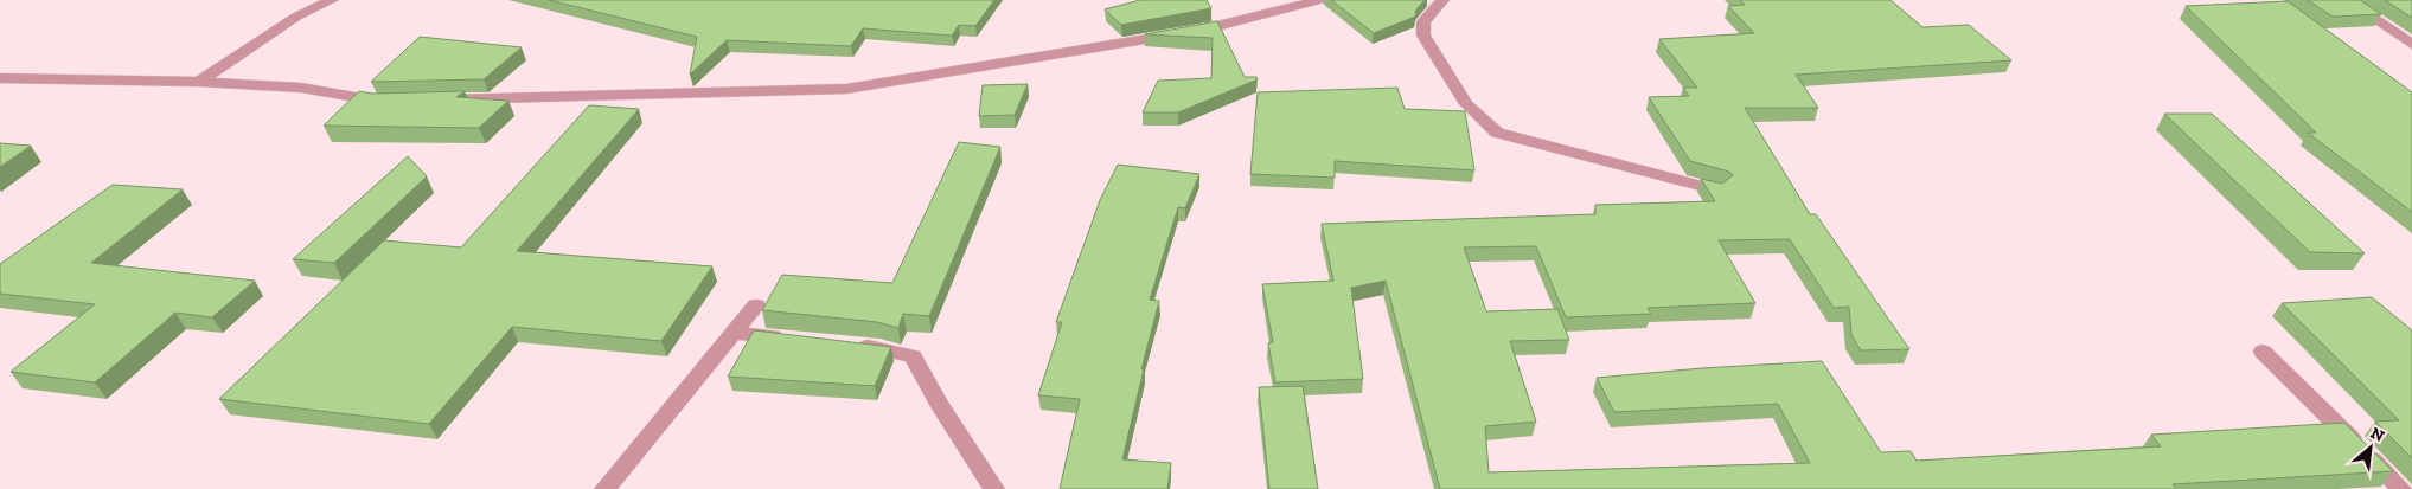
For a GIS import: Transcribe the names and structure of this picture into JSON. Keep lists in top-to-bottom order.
{
  "north": "top right"
}
